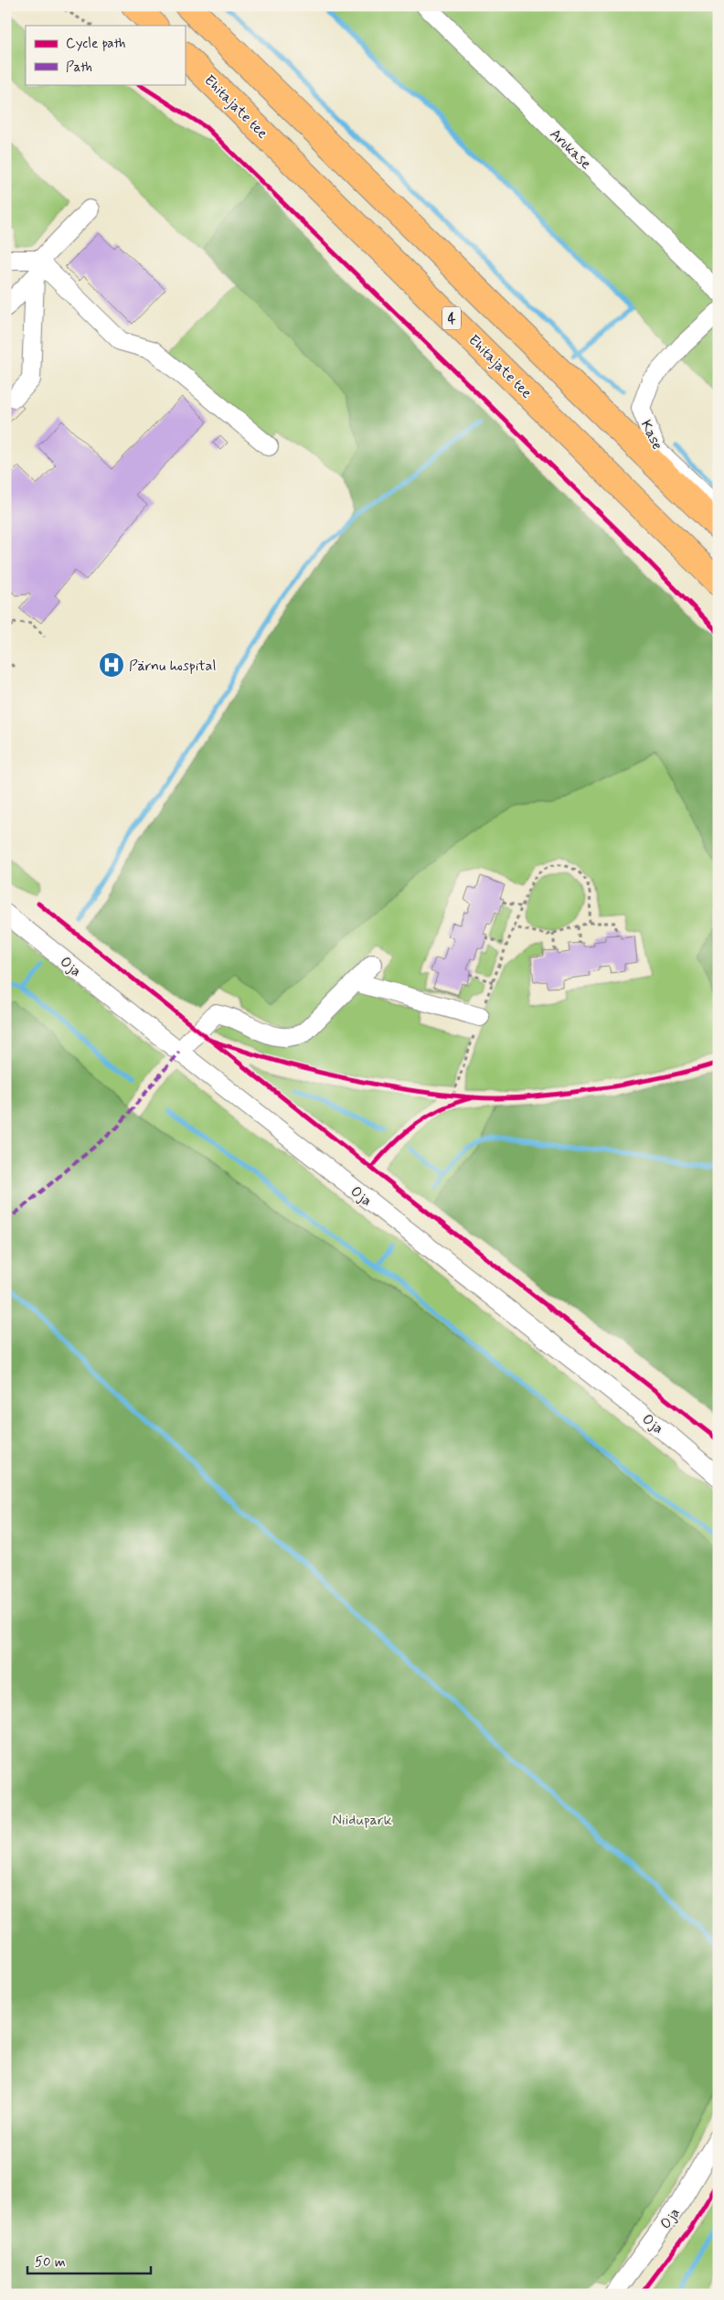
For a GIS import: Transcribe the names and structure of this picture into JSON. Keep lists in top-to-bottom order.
{
  "streets": {
    "highway": ["Ehitajate tee", "4"],
    "street": ["Arukase", "Kase", "Oja"]
  },
  "parks": ["Niidupark"],
  "places": {
    "hospital": ["Pärnu hospital"]
  },
  "legend": ["Cycle path", "Path"],
  "scale_bar": "50 m"
}
